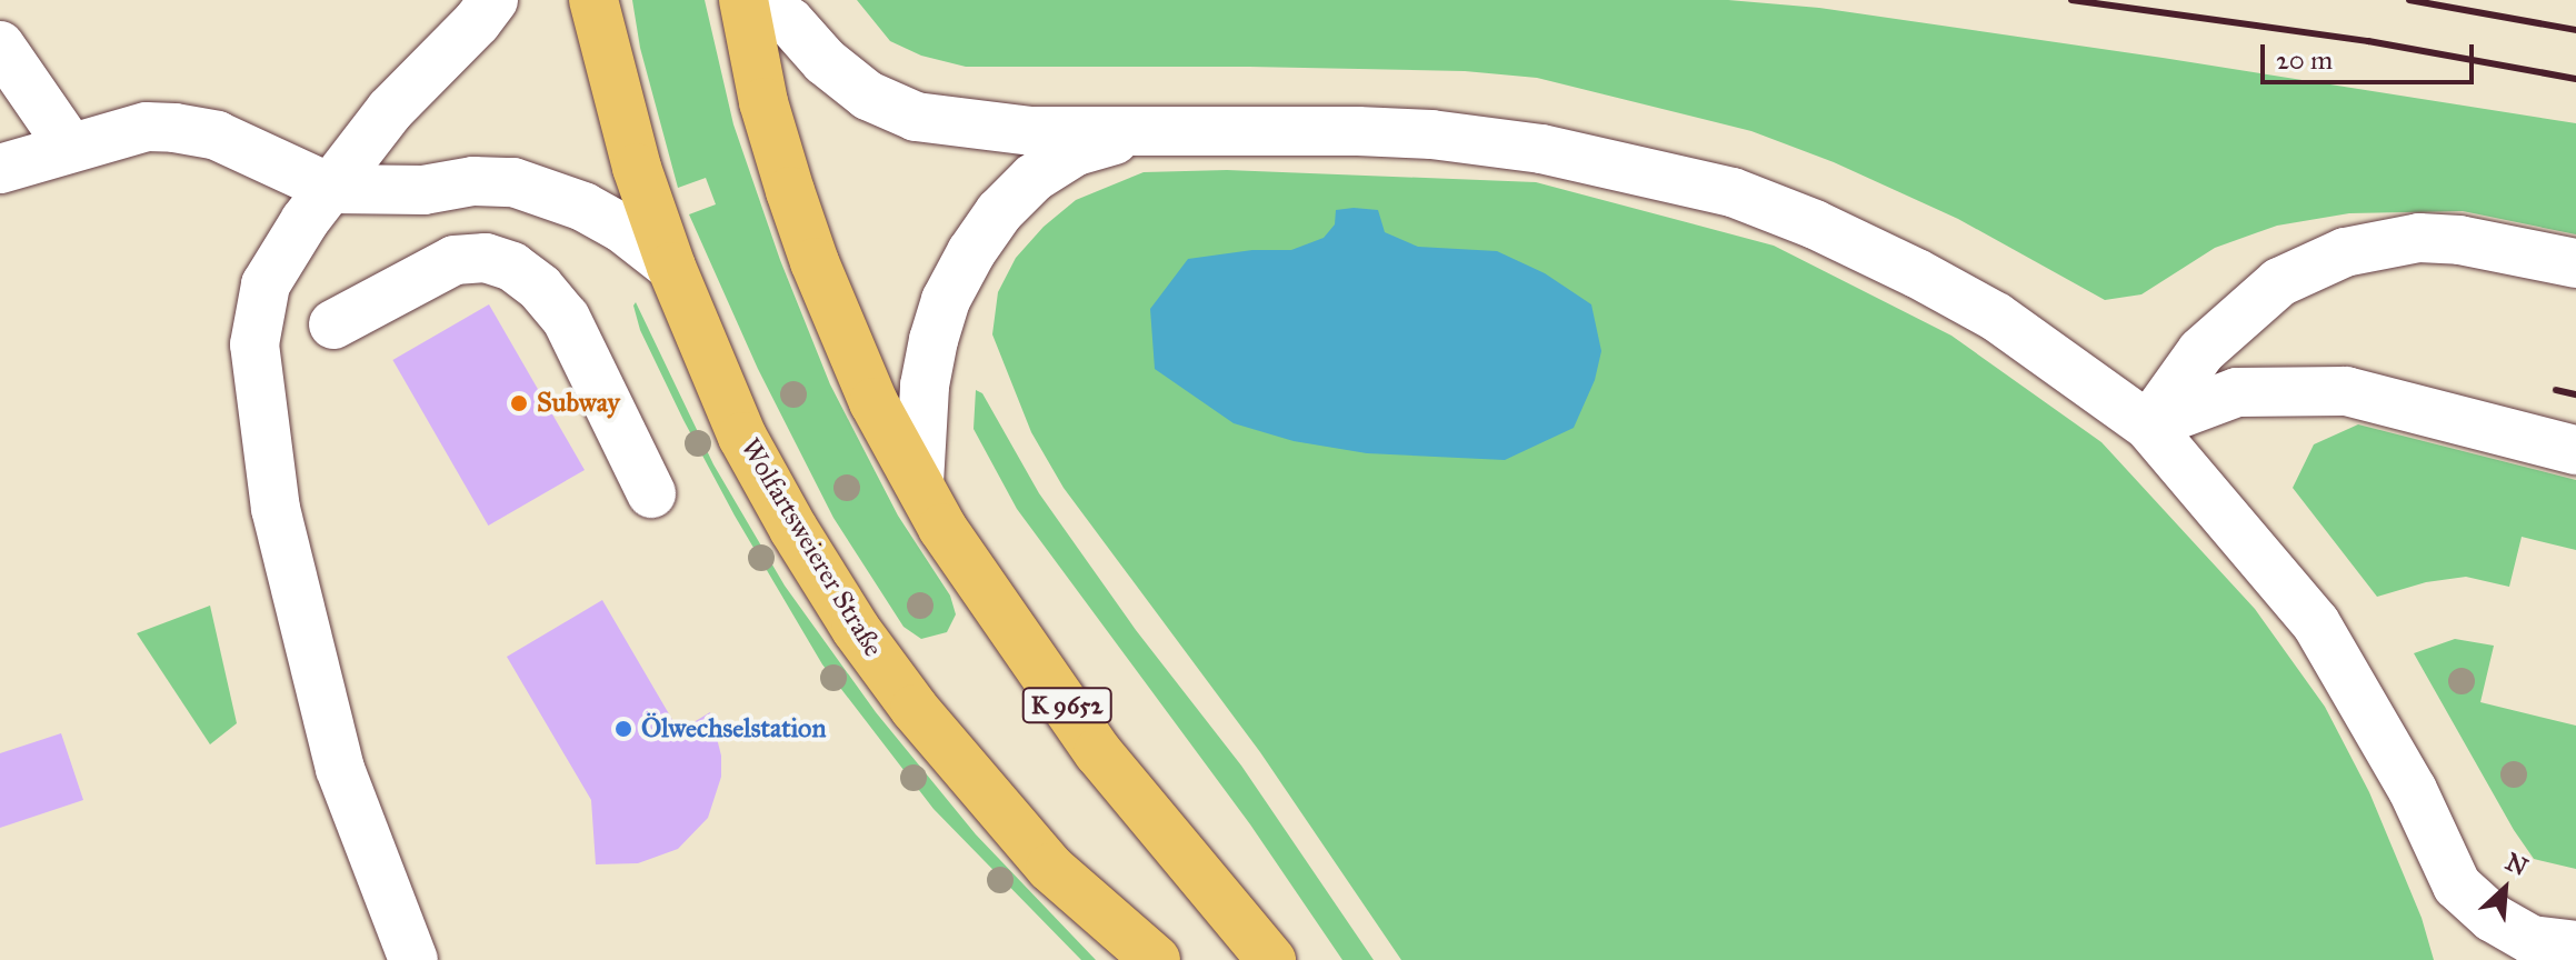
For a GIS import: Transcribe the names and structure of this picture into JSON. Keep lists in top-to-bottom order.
{
  "streets": {
    "main road": ["Wolfartsweierer Straße", "K 9652"]
  },
  "places": ["Subway", "Ölwechselstation"],
  "scale_bar": "20 m",
  "north": "top right"
}
